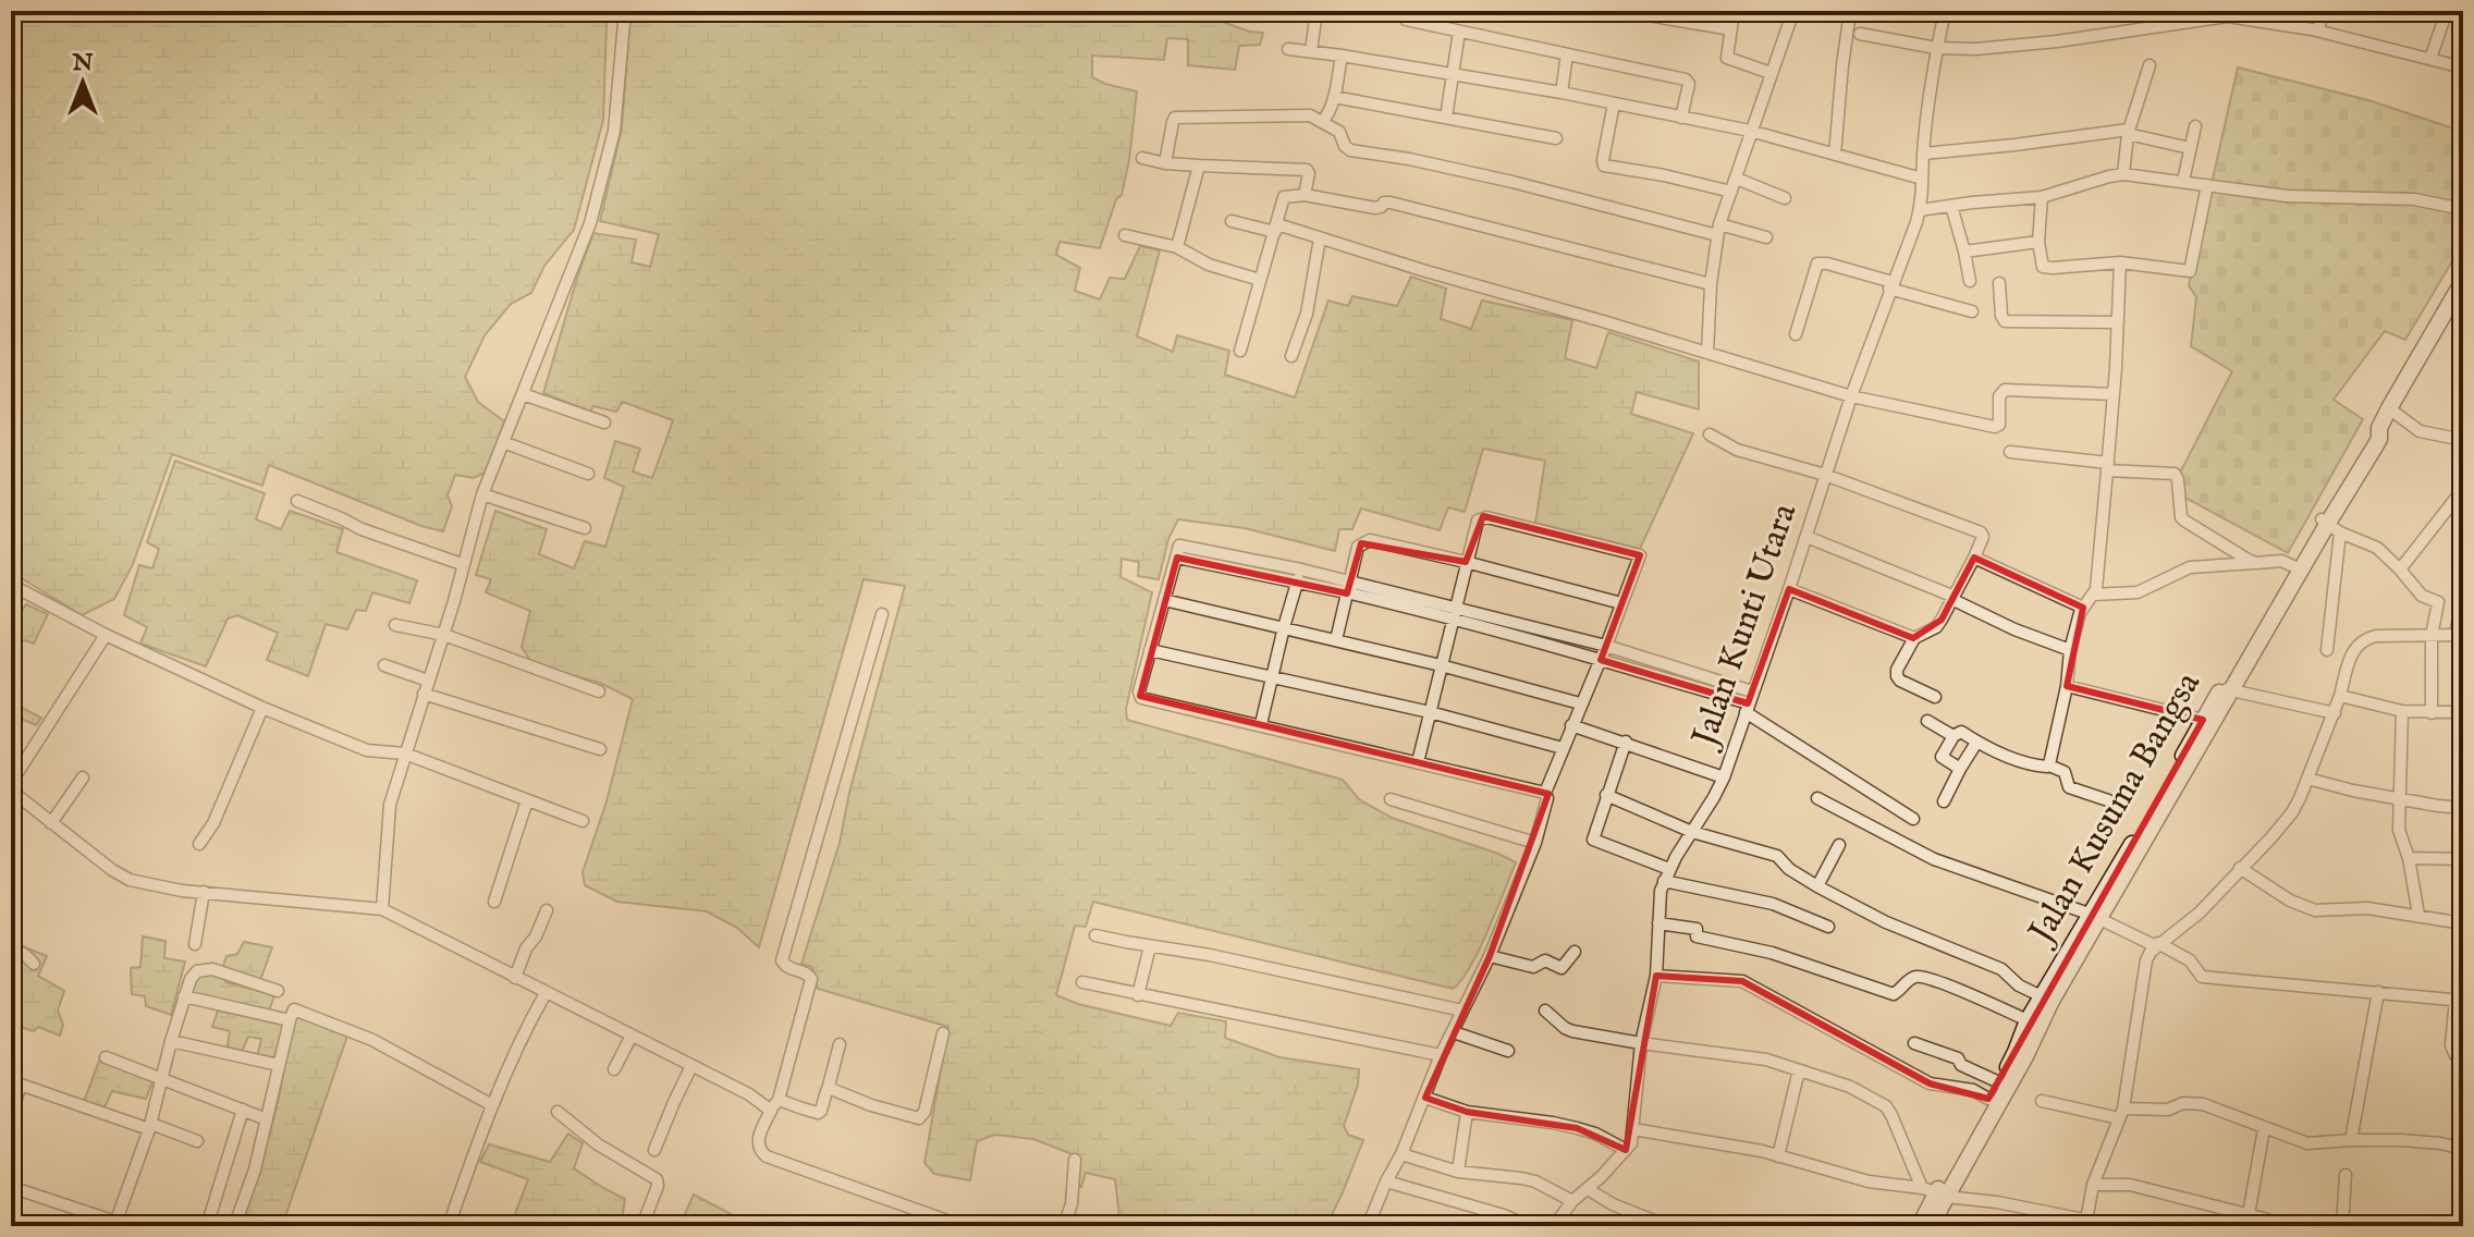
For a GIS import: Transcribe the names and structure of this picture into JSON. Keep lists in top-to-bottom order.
{
  "streets": {
    "street": ["Jalan Kunti Utara", "Jalan Kusuma Bangsa"]
  },
  "north": "top"
}
